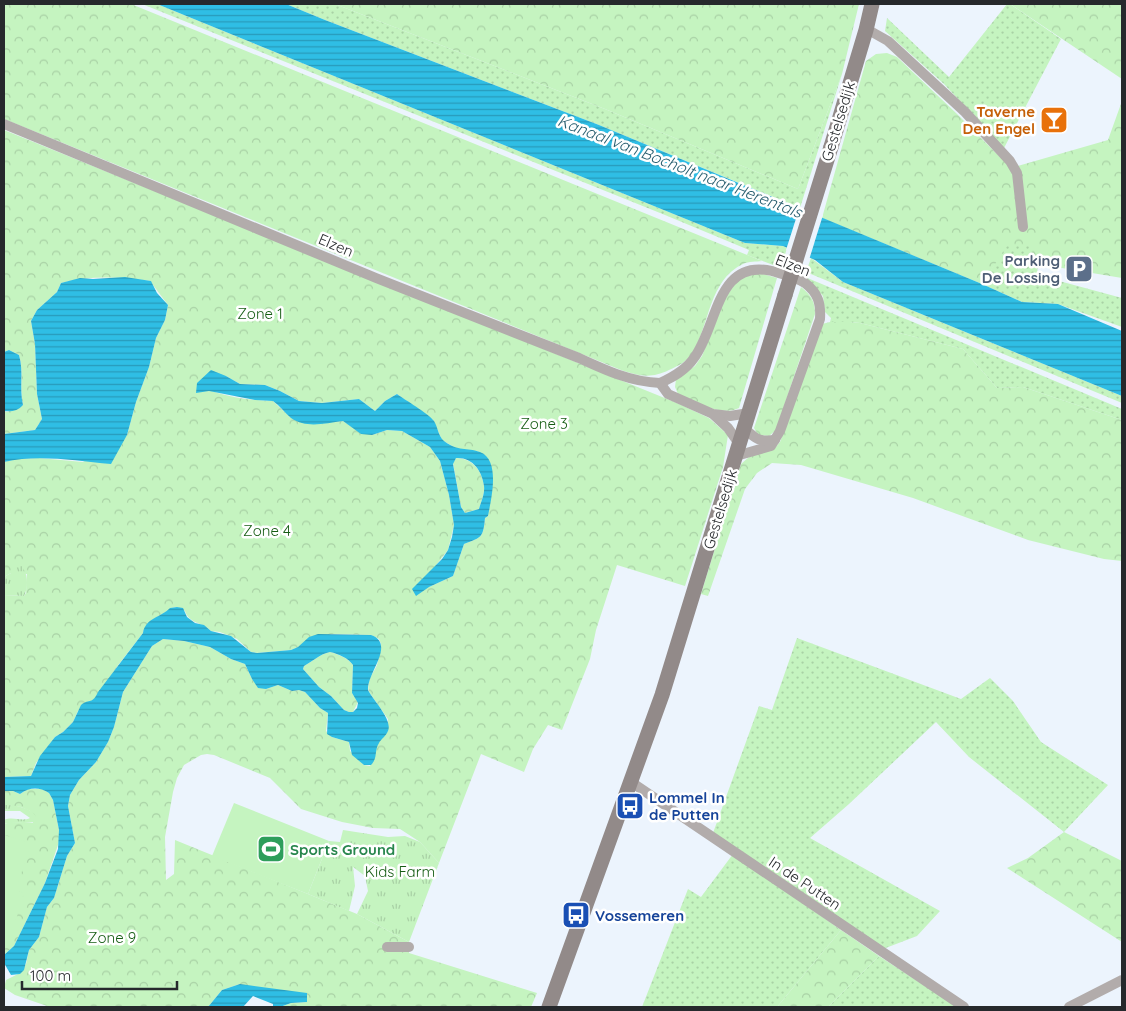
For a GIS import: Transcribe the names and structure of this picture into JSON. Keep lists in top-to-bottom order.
{
  "streets": {
    "main road": ["Gestelsedijk"],
    "street": ["Elzen", "In de Putten"]
  },
  "crossings": [
    ["Gestelsedijk", "In de Putten"]
  ],
  "water": ["Kanaal van Bocholt naar Herentals"],
  "parks": [
    "Zone 1",
    "Zone 3",
    "Zone 4",
    "Kids Farm",
    "Zone 9"
  ],
  "places": {
    "bar": ["Taverne Den Engel"],
    "parking": ["Parking De Lossing"],
    "bus stop": ["Lommel In de Putten", "Vossemeren"],
    "sports": ["Sports Ground"]
  },
  "scale_bar": "100 m"
}
